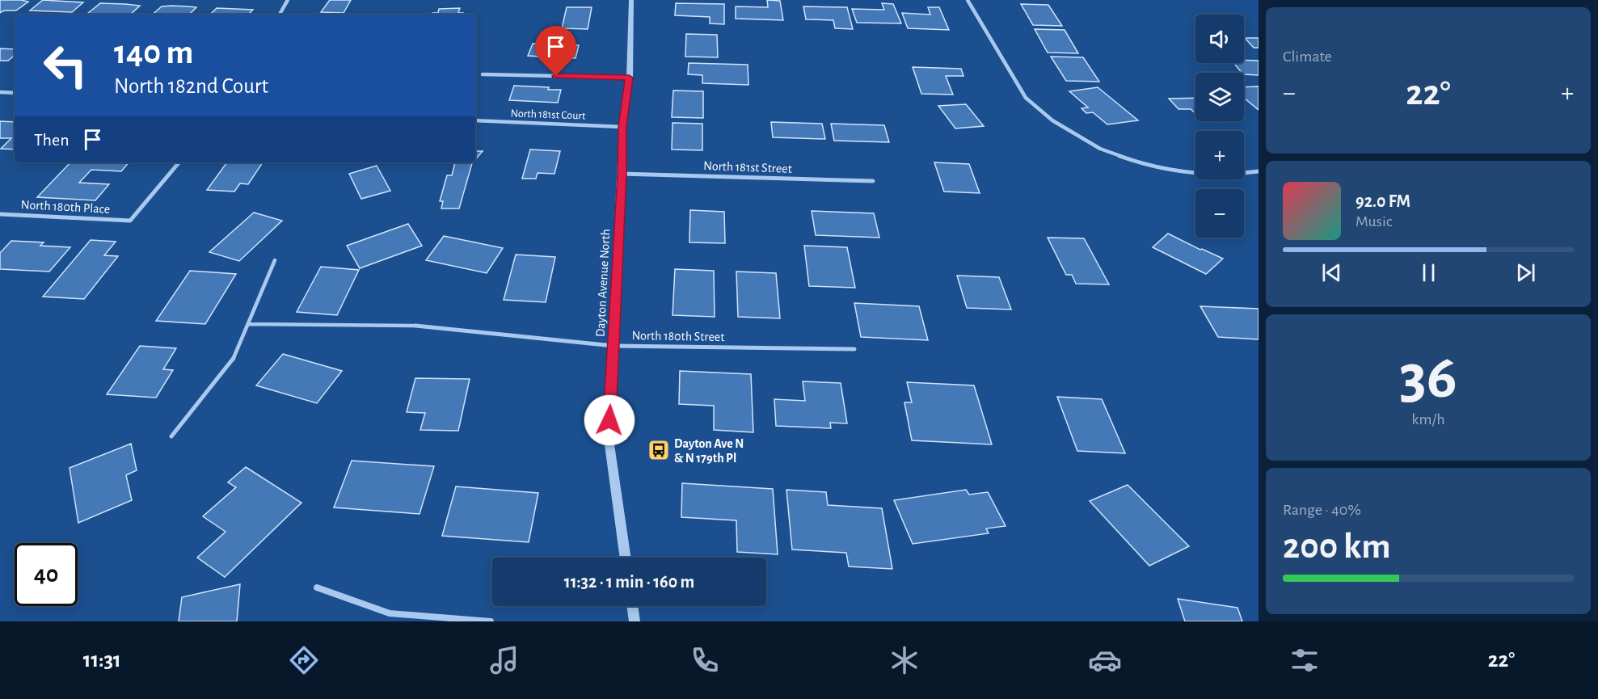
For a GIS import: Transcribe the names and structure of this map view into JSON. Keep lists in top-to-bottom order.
{
  "streets": {
    "street": [
      "North 181st Court",
      "North 181st Street",
      "North 180th Place",
      "Dayton Avenue North",
      "North 180th Street"
    ]
  },
  "crossings": [
    ["North 181st Court", "Dayton Avenue North"],
    ["North 181st Street", "Dayton Avenue North"],
    ["Dayton Avenue North", "North 180th Street"]
  ],
  "places": {
    "bus stop": ["Dayton Ave N & N 179th Pl"]
  },
  "page": {
    "tile": [
      "Climate",
      ["36", "km/h"],
      ["Range · 40%", "200 km"]
    ],
    "map_buttons": ["+", "−"],
    "turn": ["140 m", "North 182nd Court"],
    "heat": ["−", "22°", "+"],
    "then": "Then",
    "song": ["92.0 FM", "Music"],
    "limit": "40",
    "trip": "11:32 · 1 min · 160 m",
    "tabs": ["11:31", "22°"]
  }
}
